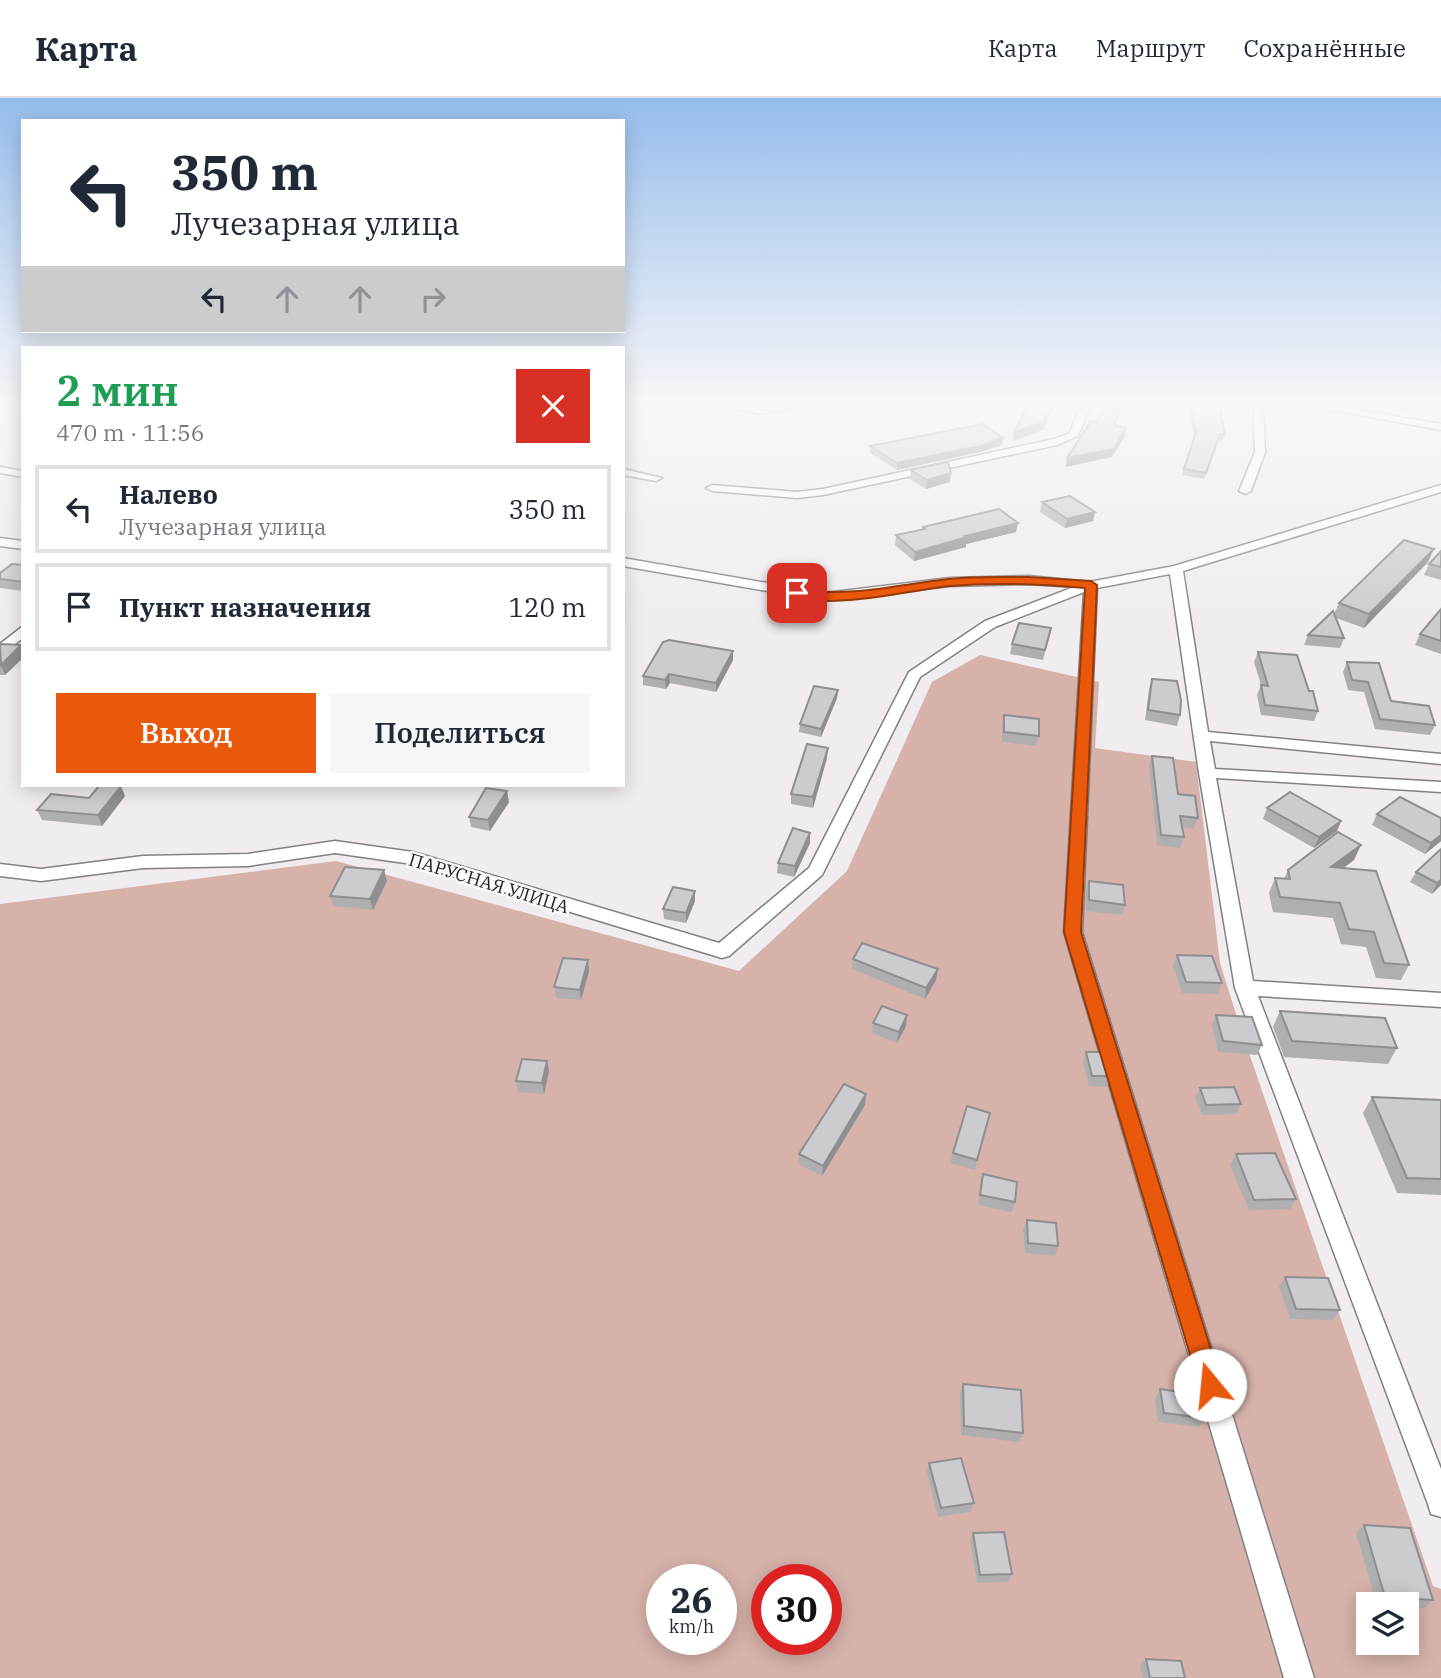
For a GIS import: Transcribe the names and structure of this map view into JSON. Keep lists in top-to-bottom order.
{
  "streets": {
    "street": ["ПАРУСНАЯ УЛИЦА"]
  },
  "page": {
    "header": "Карта",
    "nav": ["Карта", "Маршрут", "Сохранённые"],
    "turn": ["350 m", "Лучезарная улица"],
    "heading": ["2 мин", "470 m · 11:56"],
    "list": [
      {
        "name": "Налево",
        "note": "Лучезарная улица",
        "value": "350 m"
      },
      {
        "name": "Пункт назначения",
        "value": "120 m"
      }
    ],
    "buttons": ["Выход", "Поделиться"],
    "speed": "26 km/h",
    "limit": "30"
  }
}
